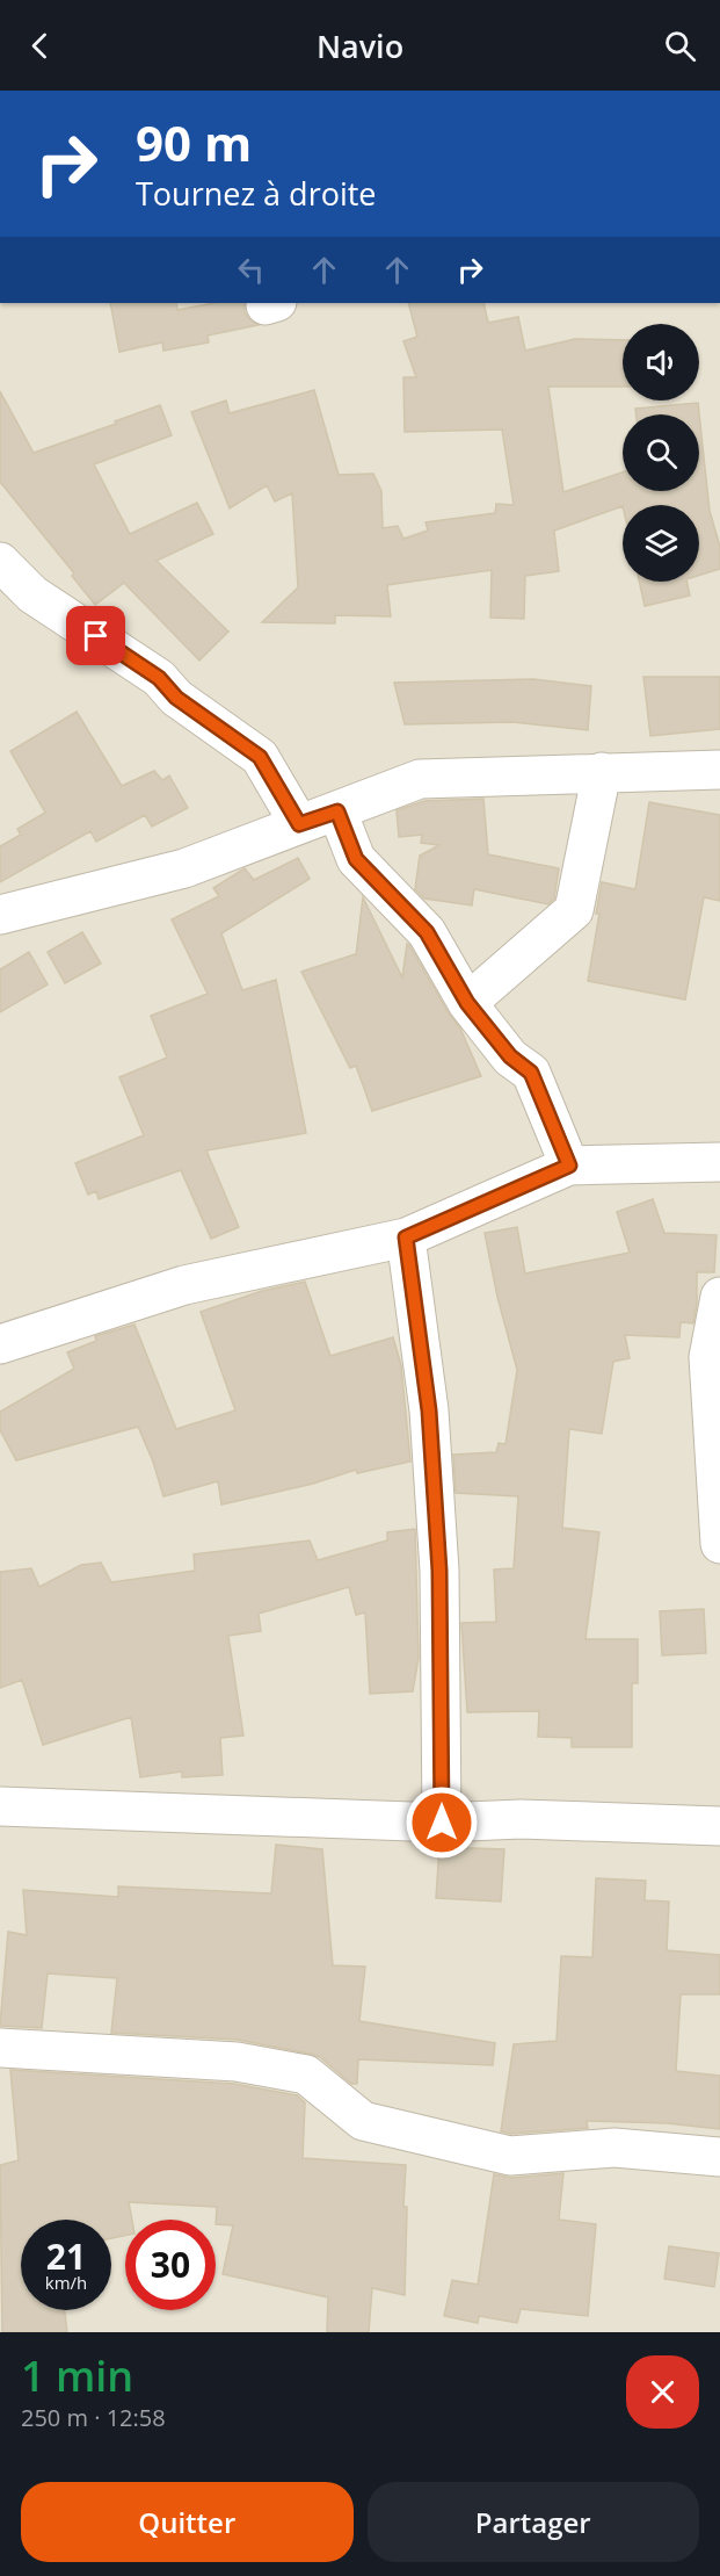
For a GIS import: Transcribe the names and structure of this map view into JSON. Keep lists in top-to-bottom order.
{
  "page": {
    "header": "Navio",
    "turn": ["90 m", "Tournez à droite"],
    "speed": "21 km/h",
    "limit": "30",
    "heading": ["1 min", "250 m · 12:58"],
    "buttons": ["Quitter", "Partager"]
  }
}
